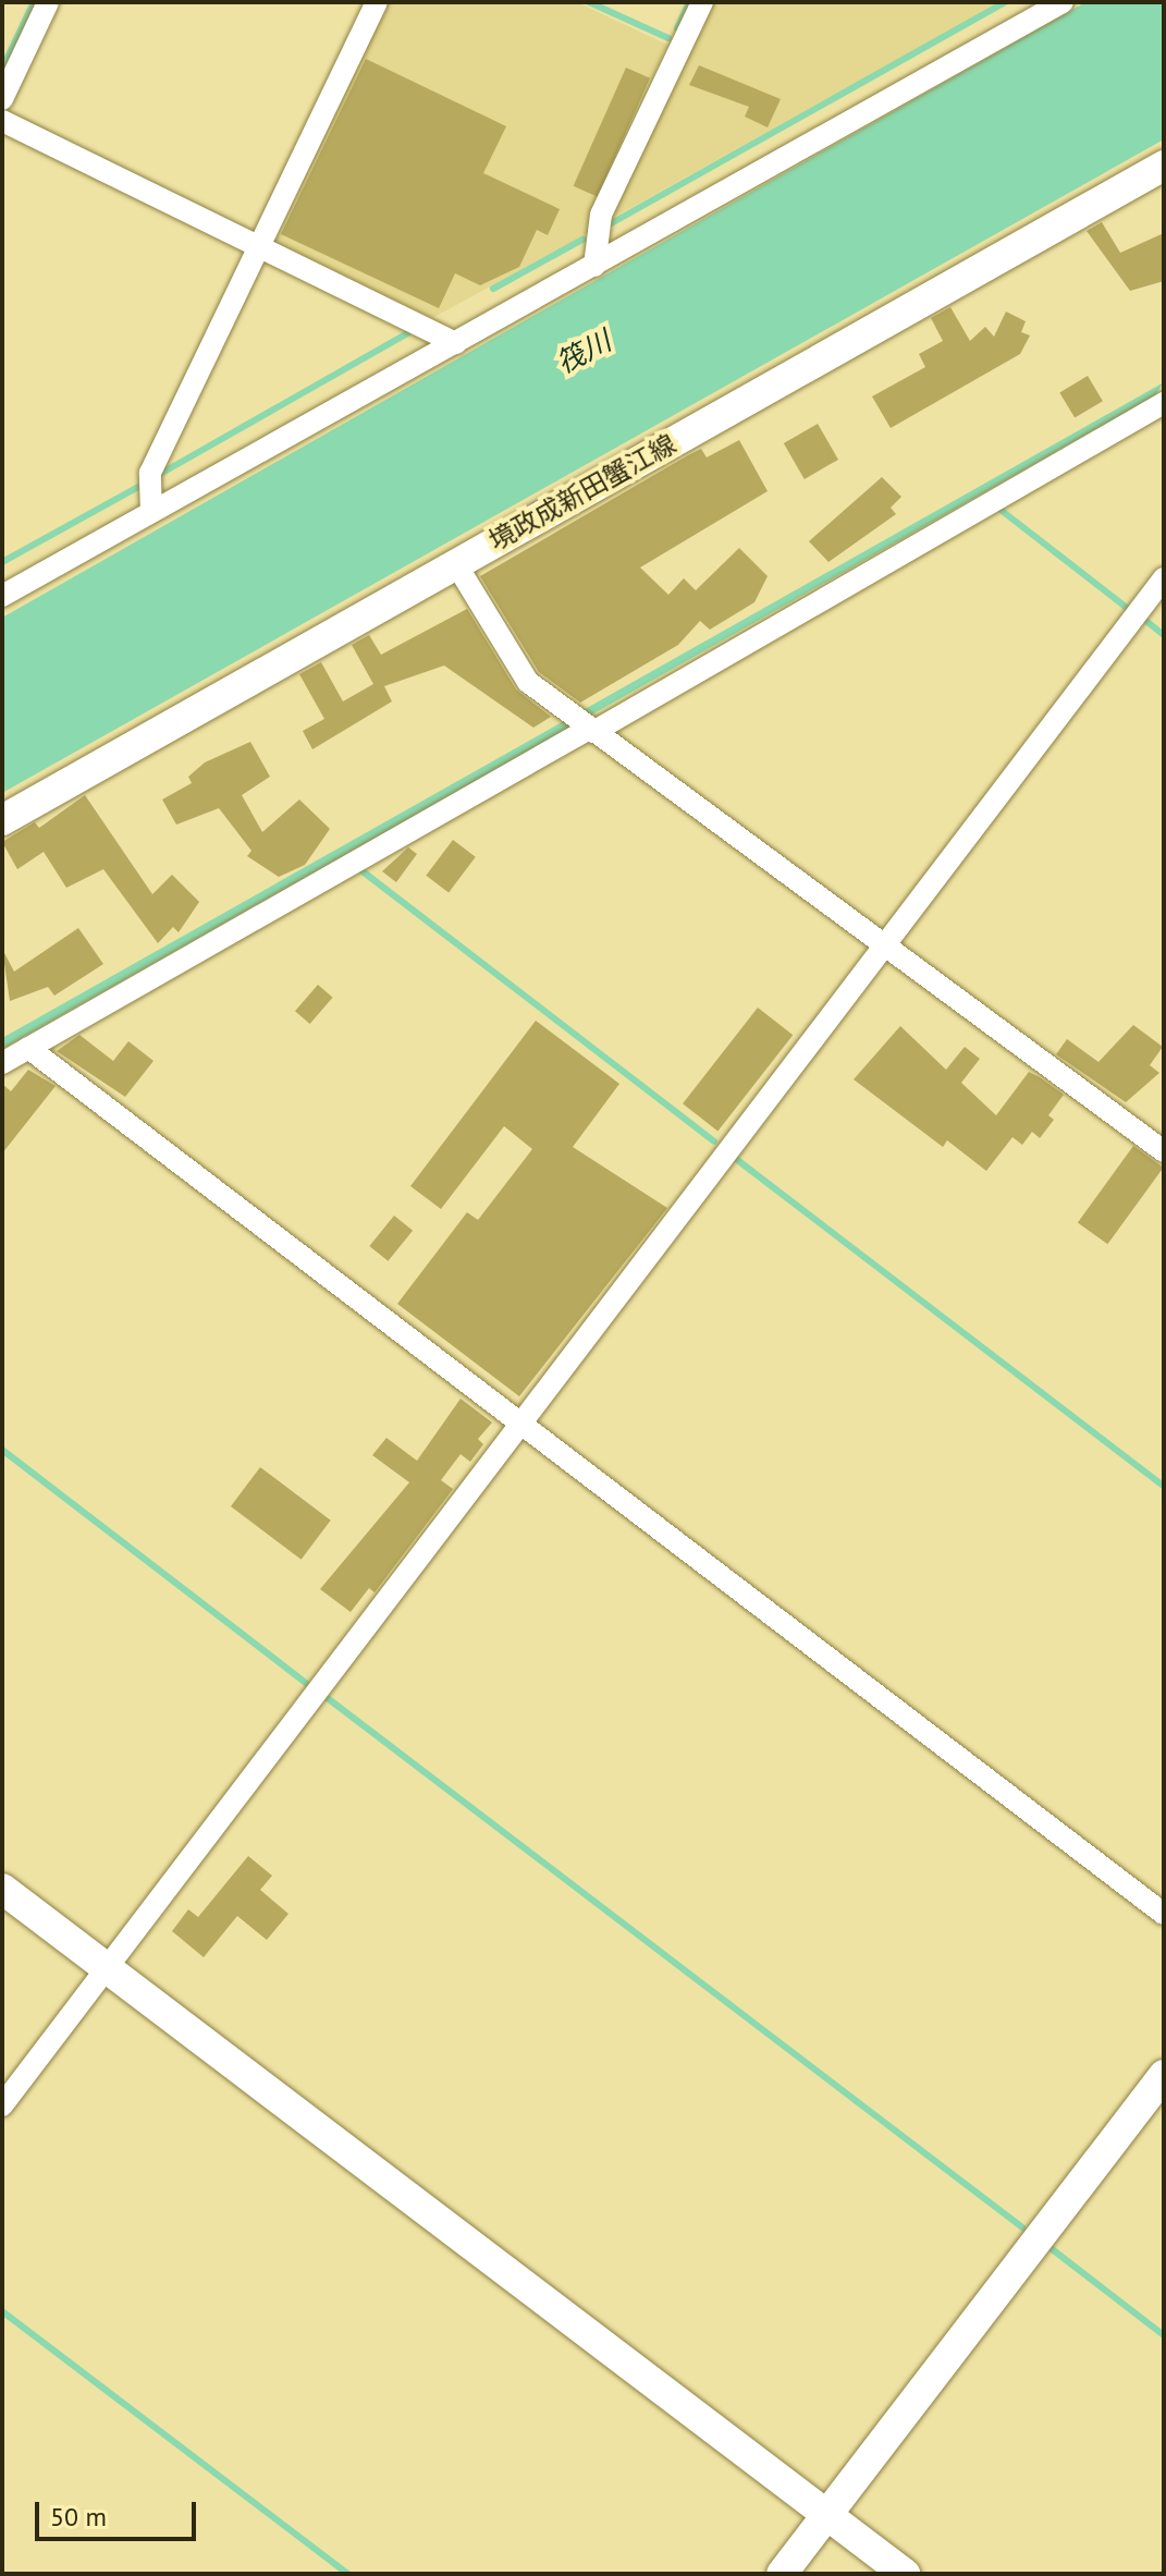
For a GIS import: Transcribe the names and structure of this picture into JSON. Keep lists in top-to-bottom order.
{
  "streets": {
    "street": ["境政成新田蟹江線"]
  },
  "water": ["筏川"],
  "scale_bar": "50 m"
}
